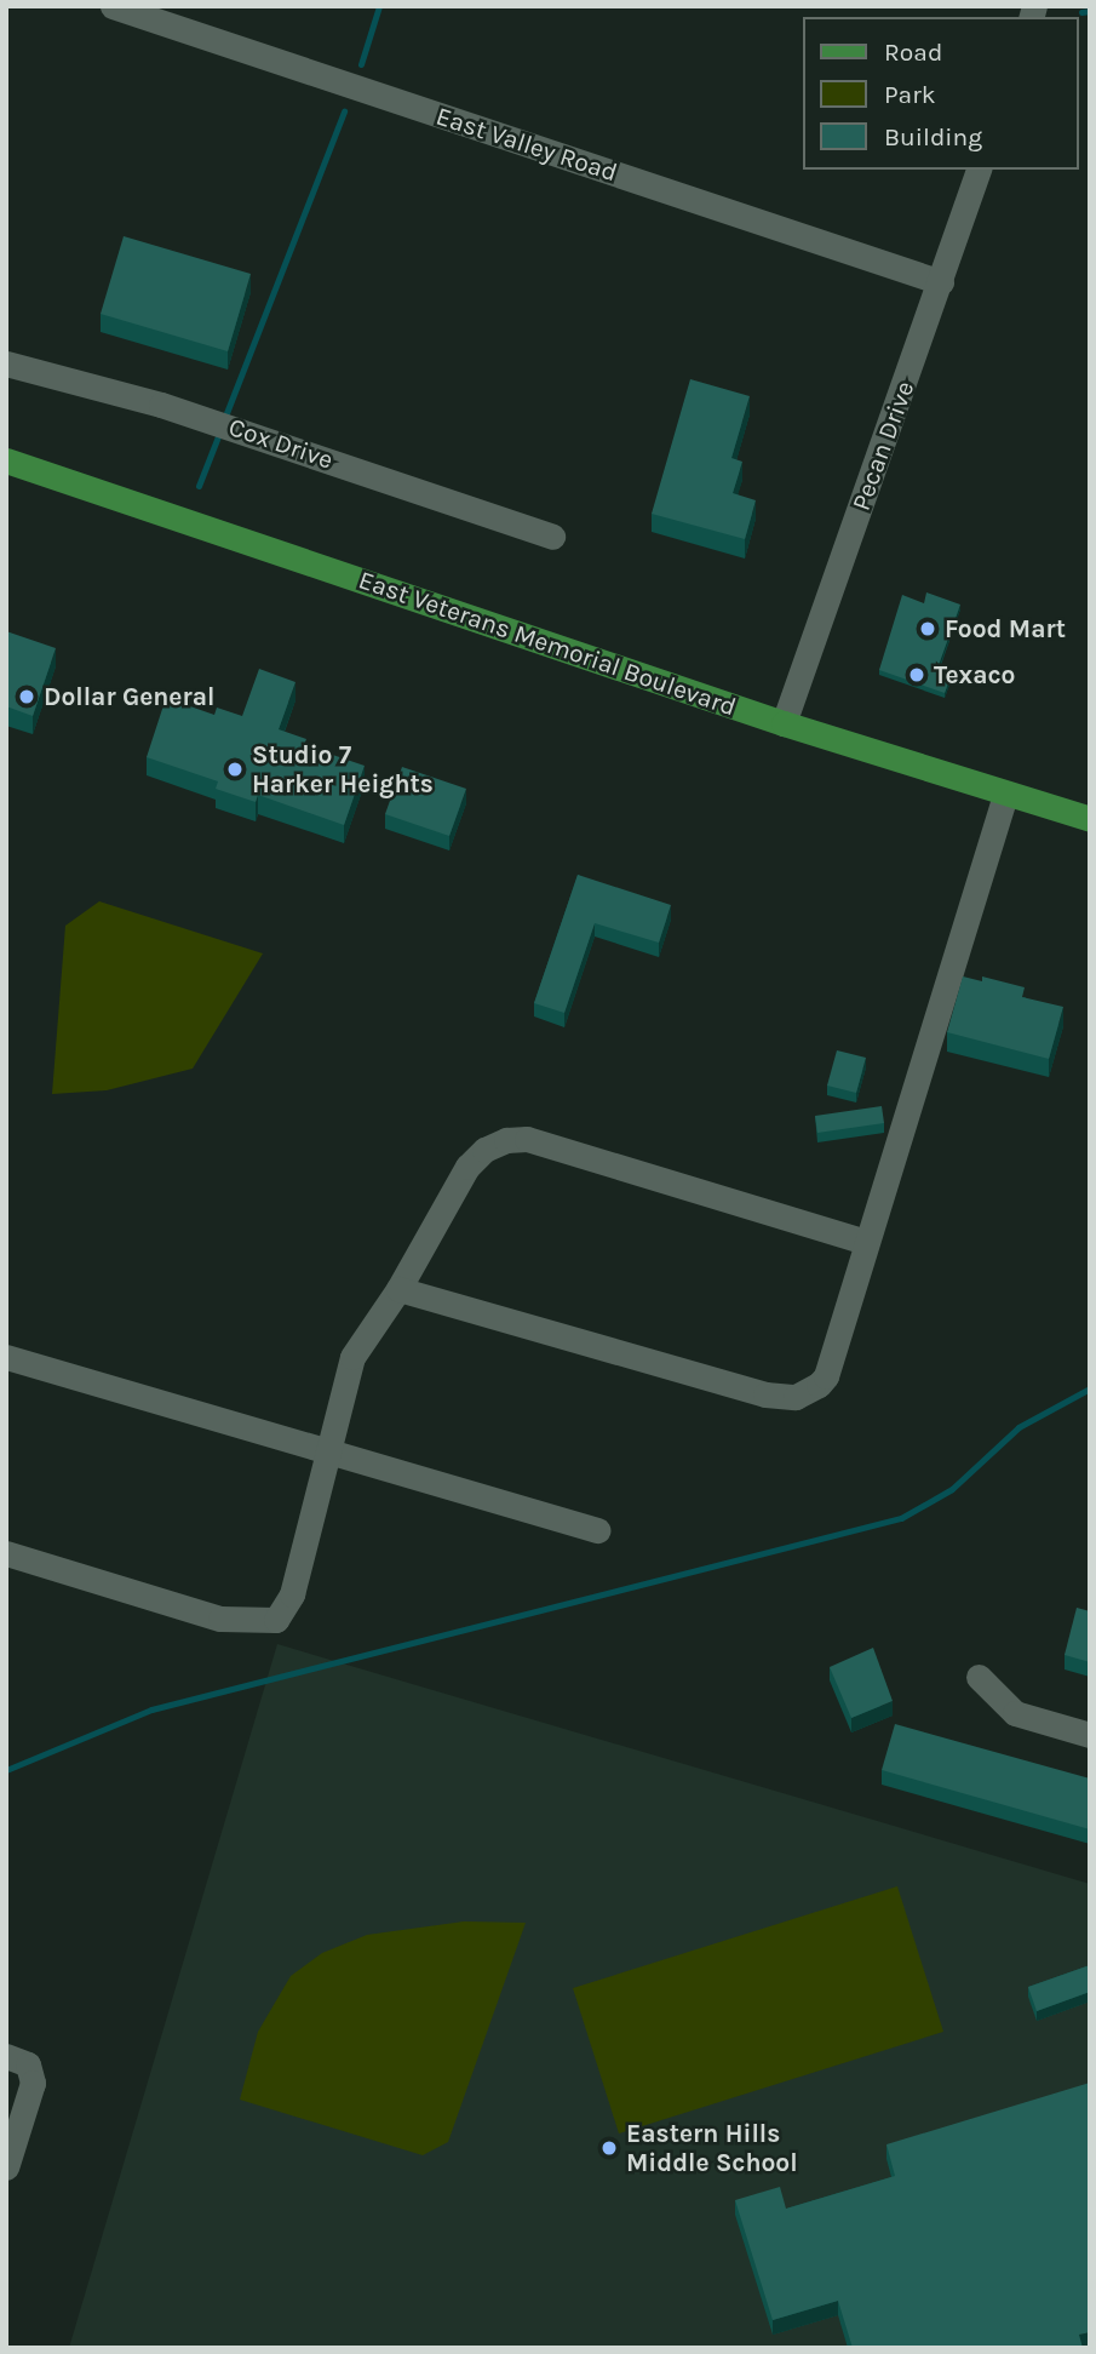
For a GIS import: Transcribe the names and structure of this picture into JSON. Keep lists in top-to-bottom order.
{
  "streets": {
    "main road": ["East Veterans Memorial Boulevard"],
    "street": ["East Valley Road", "Cox Drive", "Pecan Drive"]
  },
  "crossings": [
    ["East Valley Road", "Pecan Drive"],
    ["Pecan Drive", "East Veterans Memorial Boulevard"]
  ],
  "places": [
    "Food Mart",
    "Texaco",
    "Dollar General",
    "Studio 7 Harker Heights",
    "Eastern Hills Middle School"
  ],
  "legend": ["Road", "Park", "Building"]
}
